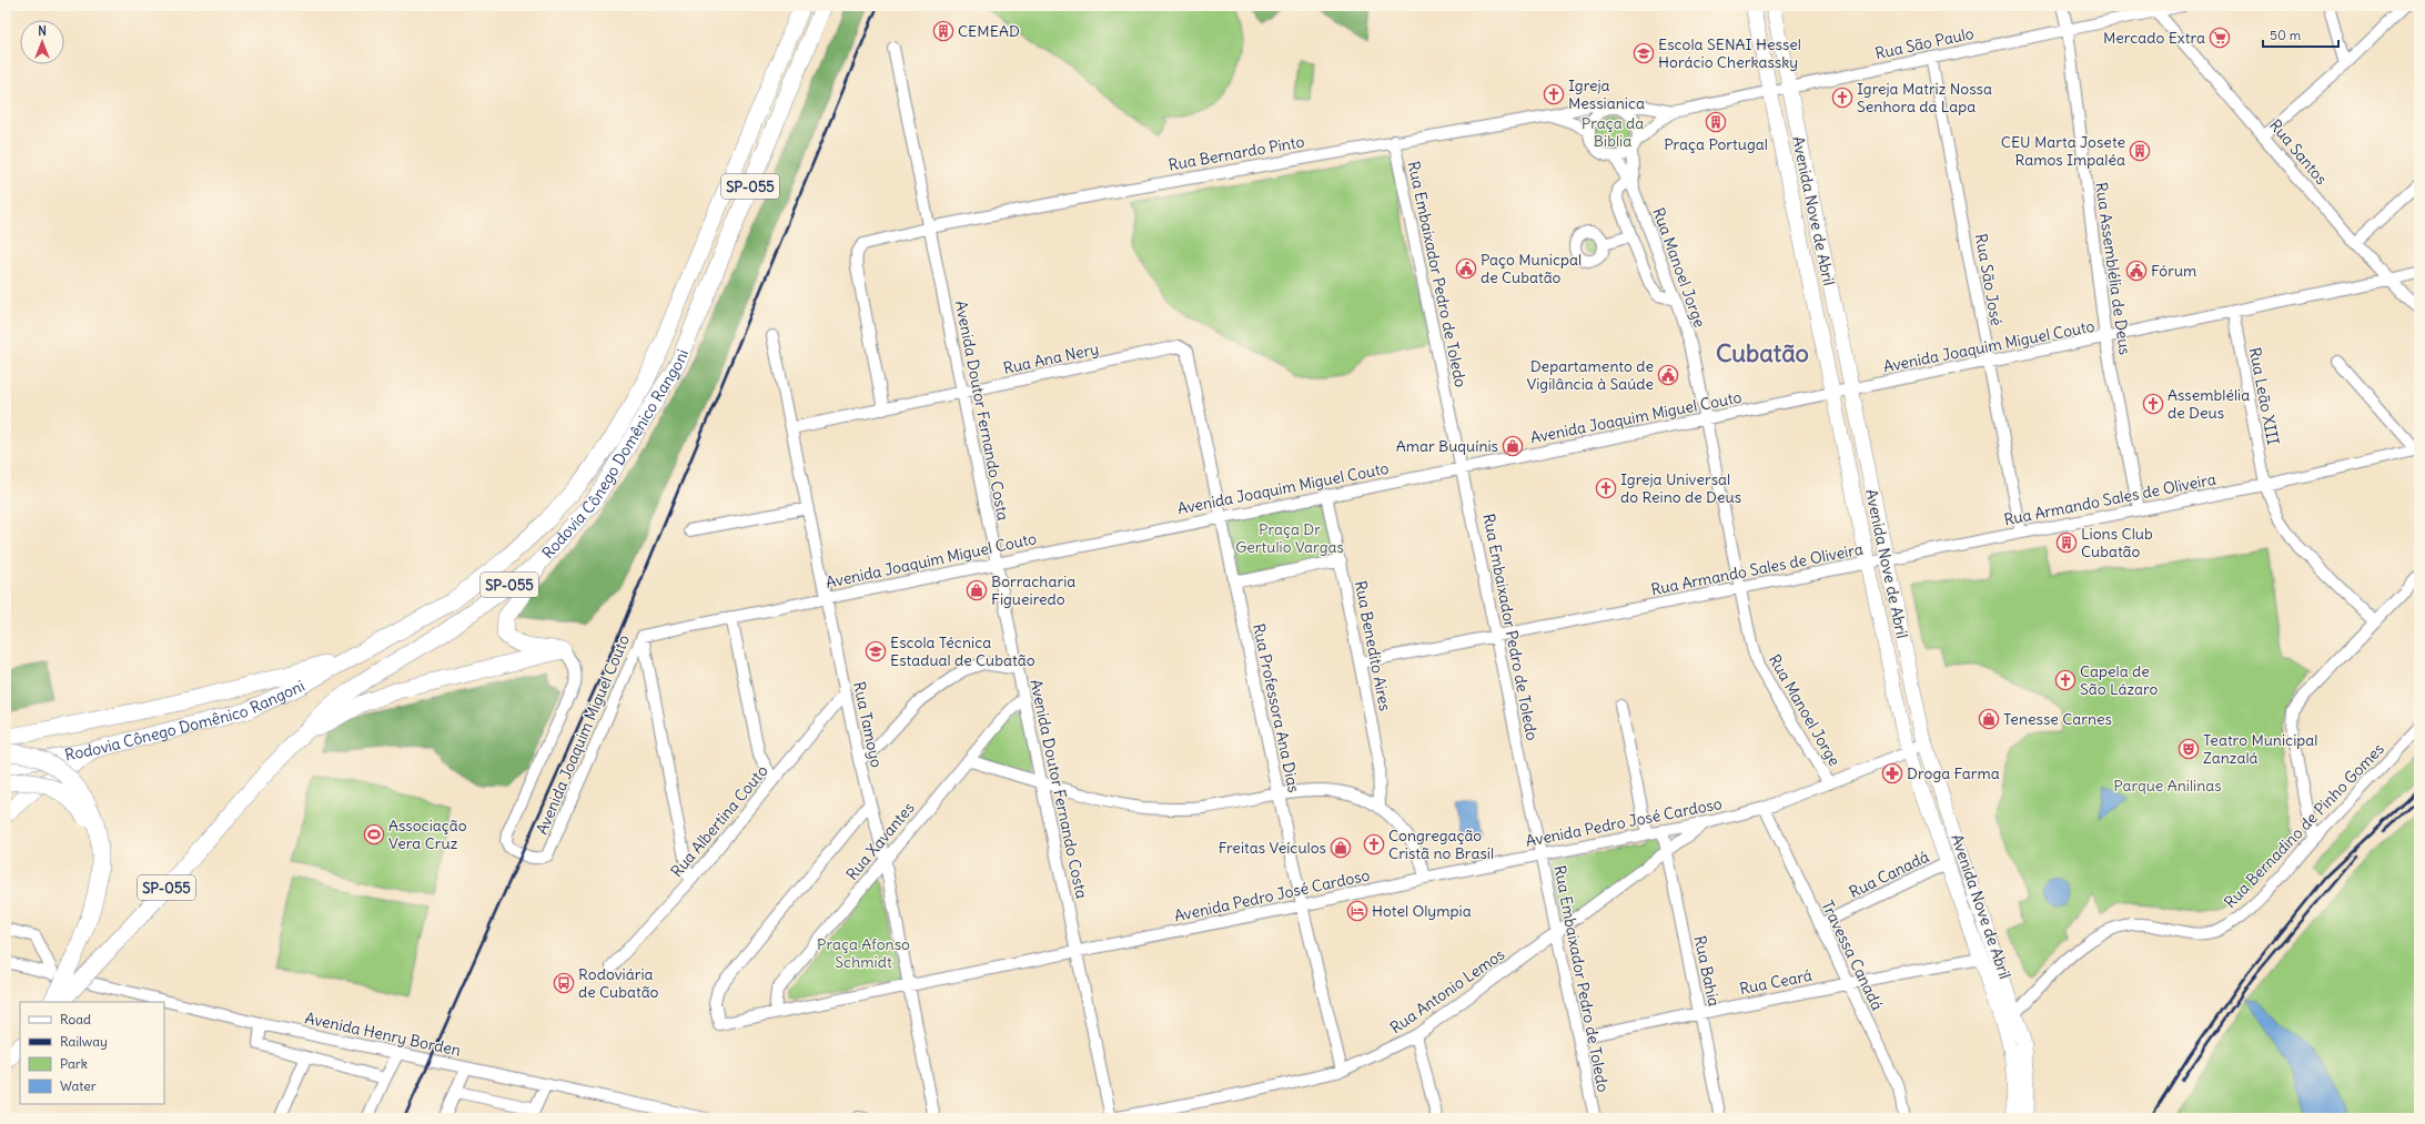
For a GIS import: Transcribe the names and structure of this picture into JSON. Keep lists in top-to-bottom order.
{
  "streets": {
    "highway": ["SP-055", "Rodovia Cônego Domênico Rangoni"],
    "main road": ["Avenida Nove de Abril"],
    "street": [
      "Rua São Paulo",
      "Rua Santos",
      "Rua Bernardo Pinto",
      "Rua Manoel Jorge",
      "Rua Assemblélia de Deus",
      "Rua Embaixador Pedro de Toledo",
      "Rua São José",
      "Avenida Joaquim Miguel Couto",
      "Rua Ana Nery",
      "Rua Leão XIII",
      "Avenida Doutor Fernando Costa",
      "Rua Armando Sales de Oliveira",
      "Rua Benedito Aires",
      "Rua Professora Ana Dias",
      "Rua Tamoyo",
      "Rua Albertina Couto",
      "Avenida Pedro José Cardoso",
      "Rua Bernadino de Pinho Gomes",
      "Rua Xavantes",
      "Rua Canadá",
      "Travessa Canadá",
      "Rua Bahia",
      "Rua Ceará",
      "Rua Antonio Lemos",
      "Avenida Henry Borden"
    ]
  },
  "crossings": [
    ["Rua São Paulo", "Rua Santos"],
    ["Rua São Paulo", "Rua Bernardo Pinto"],
    ["Rua São Paulo", "Avenida Nove de Abril"],
    ["Rua São Paulo", "Rua Manoel Jorge"],
    ["Rua São Paulo", "Rua Assemblélia de Deus"],
    ["Rua São Paulo", "Rua São José"],
    ["Rua Santos", "Avenida Joaquim Miguel Couto"],
    ["Rua Bernardo Pinto", "Rua Manoel Jorge"],
    ["Rua Bernardo Pinto", "Rua Embaixador Pedro de Toledo"],
    ["Rua Bernardo Pinto", "Rua Ana Nery"],
    ["Rua Bernardo Pinto", "Avenida Doutor Fernando Costa"],
    ["Avenida Nove de Abril", "Avenida Joaquim Miguel Couto"],
    ["Avenida Nove de Abril", "Rua Armando Sales de Oliveira"],
    ["Avenida Nove de Abril", "Avenida Pedro José Cardoso"],
    ["Avenida Nove de Abril", "Rua Bernadino de Pinho Gomes"],
    ["Avenida Nove de Abril", "Rua Canadá"],
    ["Avenida Nove de Abril", "Rua Ceará"],
    ["Rua Manoel Jorge", "Avenida Joaquim Miguel Couto"],
    ["Rua Manoel Jorge", "Rua Armando Sales de Oliveira"],
    ["Rua Manoel Jorge", "Avenida Pedro José Cardoso"],
    ["Rua Assemblélia de Deus", "Avenida Joaquim Miguel Couto"],
    ["Rua Assemblélia de Deus", "Rua Armando Sales de Oliveira"],
    ["Rua Embaixador Pedro de Toledo", "Avenida Joaquim Miguel Couto"],
    ["Rua Embaixador Pedro de Toledo", "Rua Armando Sales de Oliveira"],
    ["Rua Embaixador Pedro de Toledo", "Avenida Pedro José Cardoso"],
    ["Rua Embaixador Pedro de Toledo", "Rua Ceará"],
    ["Rua Embaixador Pedro de Toledo", "Rua Antonio Lemos"],
    ["Rua São José", "Avenida Joaquim Miguel Couto"],
    ["Rua São José", "Rua Armando Sales de Oliveira"],
    ["Avenida Joaquim Miguel Couto", "Rua Leão XIII"],
    ["Avenida Joaquim Miguel Couto", "Avenida Doutor Fernando Costa"],
    ["Avenida Joaquim Miguel Couto", "Rua Benedito Aires"],
    ["Avenida Joaquim Miguel Couto", "Rua Professora Ana Dias"],
    ["Avenida Joaquim Miguel Couto", "Rua Tamoyo"],
    ["Rua Ana Nery", "Avenida Doutor Fernando Costa"],
    ["Rua Ana Nery", "Rua Professora Ana Dias"],
    ["Rua Ana Nery", "Rua Tamoyo"],
    ["Rua Leão XIII", "Rua Armando Sales de Oliveira"],
    ["Avenida Doutor Fernando Costa", "Avenida Pedro José Cardoso"],
    ["Avenida Doutor Fernando Costa", "Rua Xavantes"],
    ["Avenida Doutor Fernando Costa", "Rua Antonio Lemos"],
    ["Rua Armando Sales de Oliveira", "Rua Benedito Aires"],
    ["Rua Professora Ana Dias", "Avenida Pedro José Cardoso"],
    ["Rua Professora Ana Dias", "Rua Antonio Lemos"],
    ["Rua Tamoyo", "Rua Albertina Couto"],
    ["Rua Tamoyo", "Avenida Pedro José Cardoso"],
    ["Rua Tamoyo", "Rua Xavantes"],
    ["Avenida Pedro José Cardoso", "Rua Xavantes"],
    ["Avenida Pedro José Cardoso", "Travessa Canadá"],
    ["Avenida Pedro José Cardoso", "Rua Bahia"],
    ["Avenida Pedro José Cardoso", "Rua Antonio Lemos"],
    ["Rua Canadá", "Travessa Canadá"],
    ["Travessa Canadá", "Rua Ceará"],
    ["Rua Bahia", "Rua Ceará"],
    ["Rua Bahia", "Rua Antonio Lemos"]
  ],
  "districts": ["Cubatão"],
  "parks": [
    "Praça da Biblia",
    "Praça Dr Gertulio Vargas",
    "Parque Anilinas",
    "Praça Afonso Schmidt"
  ],
  "places": {
    "building": [
      "CEMEAD",
      "Praça Portugal",
      "CEU Marta Josete Ramos Impaléa",
      "Lions Club Cubatão"
    ],
    "supermarket": ["Mercado Extra"],
    "school or university": ["Escola SENAI Hessel Horácio Cherkassky", "Escola Técnica Estadual de Cubatão"],
    "church": [
      "Igreja Messianica",
      "Igreja Matriz Nossa Senhora da Lapa",
      "Assemblélia de Deus",
      "Igreja Universal do Reino de Deus",
      "Capela de São Lázaro",
      "Congregação Cristã no Brasil"
    ],
    "public building": ["Paço Municpal de Cubatão", "Fórum", "Departamento de Vigilância à Saúde"],
    "shop": [
      "Amar Buquínis",
      "Borracharia Figueiredo",
      "Tenesse Carnes",
      "Freitas Veículos"
    ],
    "theatre": ["Teatro Municipal Zanzalá"],
    "pharmacy": ["Droga Farma"],
    "sports": ["Associação Vera Cruz"],
    "hotel": ["Hotel Olympia"],
    "bus stop": ["Rodoviária de Cubatão"]
  },
  "legend": [
    "Road",
    "Railway",
    "Park",
    "Water"
  ],
  "scale_bar": "50 m",
  "north": "top"
}
